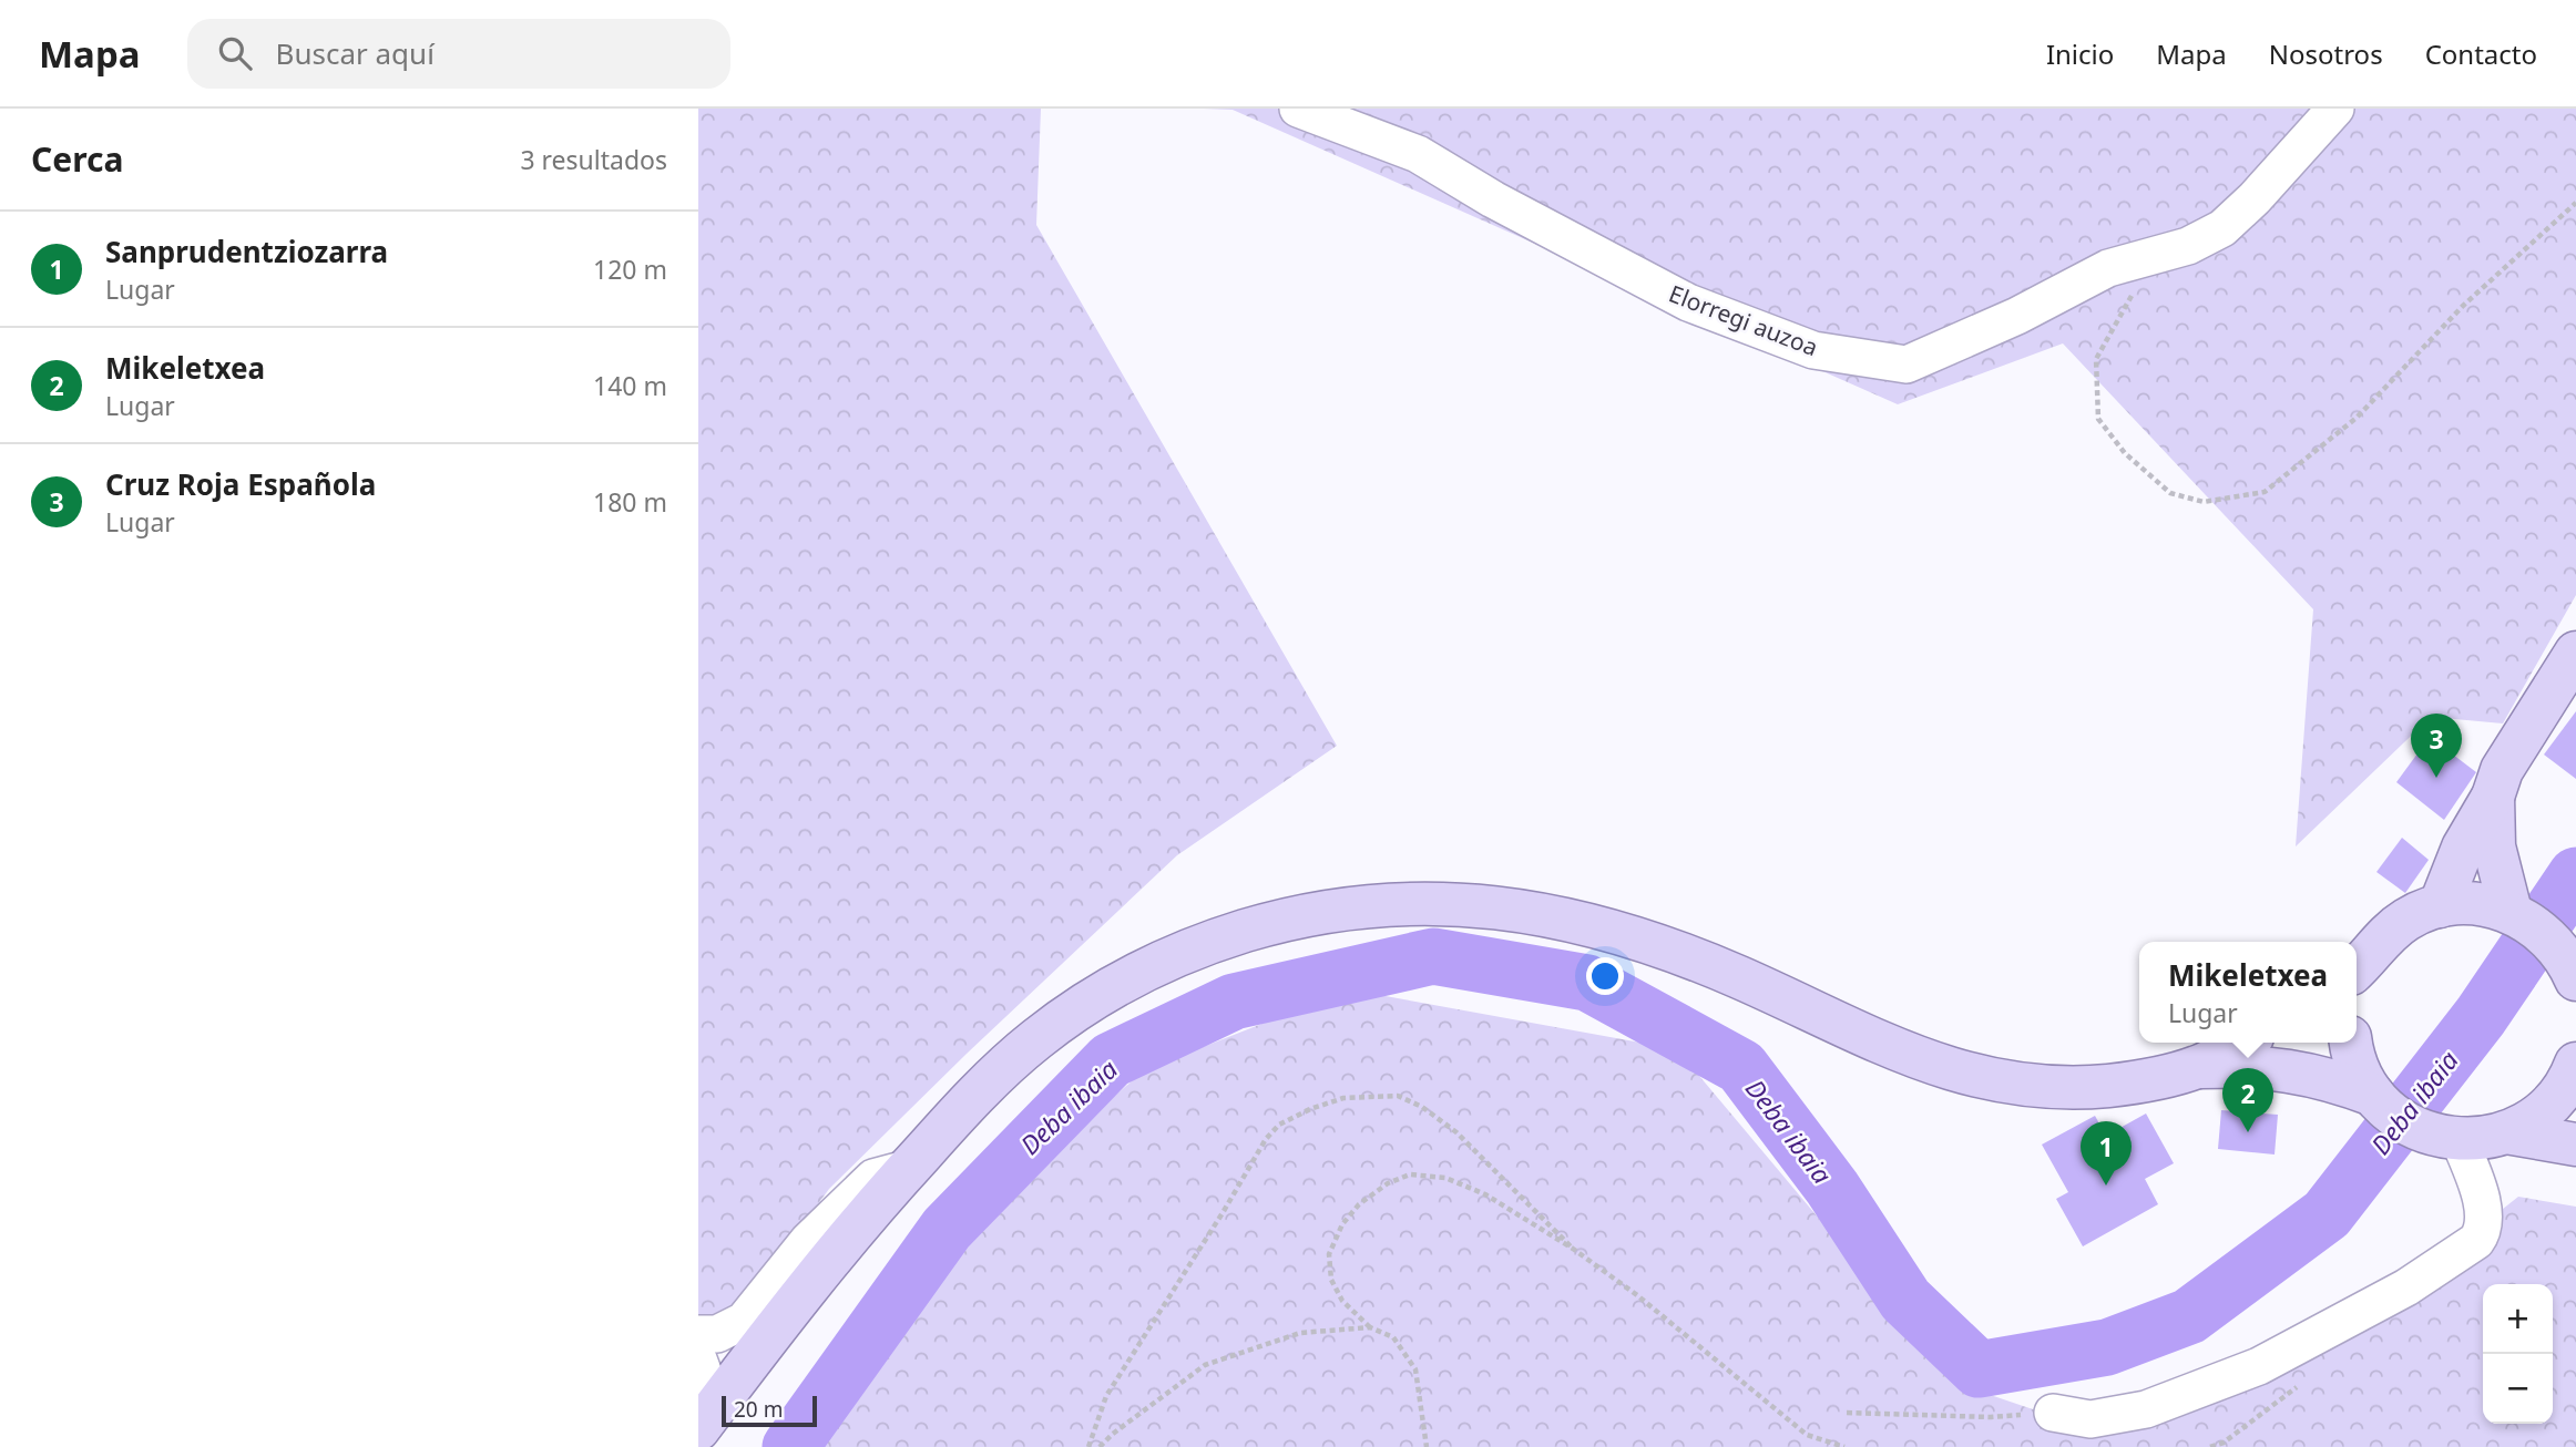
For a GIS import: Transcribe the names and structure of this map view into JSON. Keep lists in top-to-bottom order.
{
  "streets": {
    "street": ["Elorregi auzoa"]
  },
  "water": ["Deba ibaia"],
  "scale_bar": "20 m",
  "page": {
    "header": "Mapa",
    "search": "Buscar aquí",
    "nav": [
      "Inicio",
      "Mapa",
      "Nosotros",
      "Contacto"
    ],
    "heading": ["Cerca", "3 resultados"],
    "list": [
      {
        "mark": "1",
        "name": "Sanprudentziozarra",
        "note": "Lugar",
        "value": "120 m"
      },
      {
        "mark": "2",
        "name": "Mikeletxea",
        "note": "Lugar",
        "value": "140 m"
      },
      {
        "mark": "3",
        "name": "Cruz Roja Española",
        "note": "Lugar",
        "value": "180 m"
      }
    ],
    "pins": ["3", "2", "1"],
    "popup": ["Mikeletxea", "Lugar"],
    "map_buttons": ["+", "−"],
    "scale": "20 m"
  }
}
